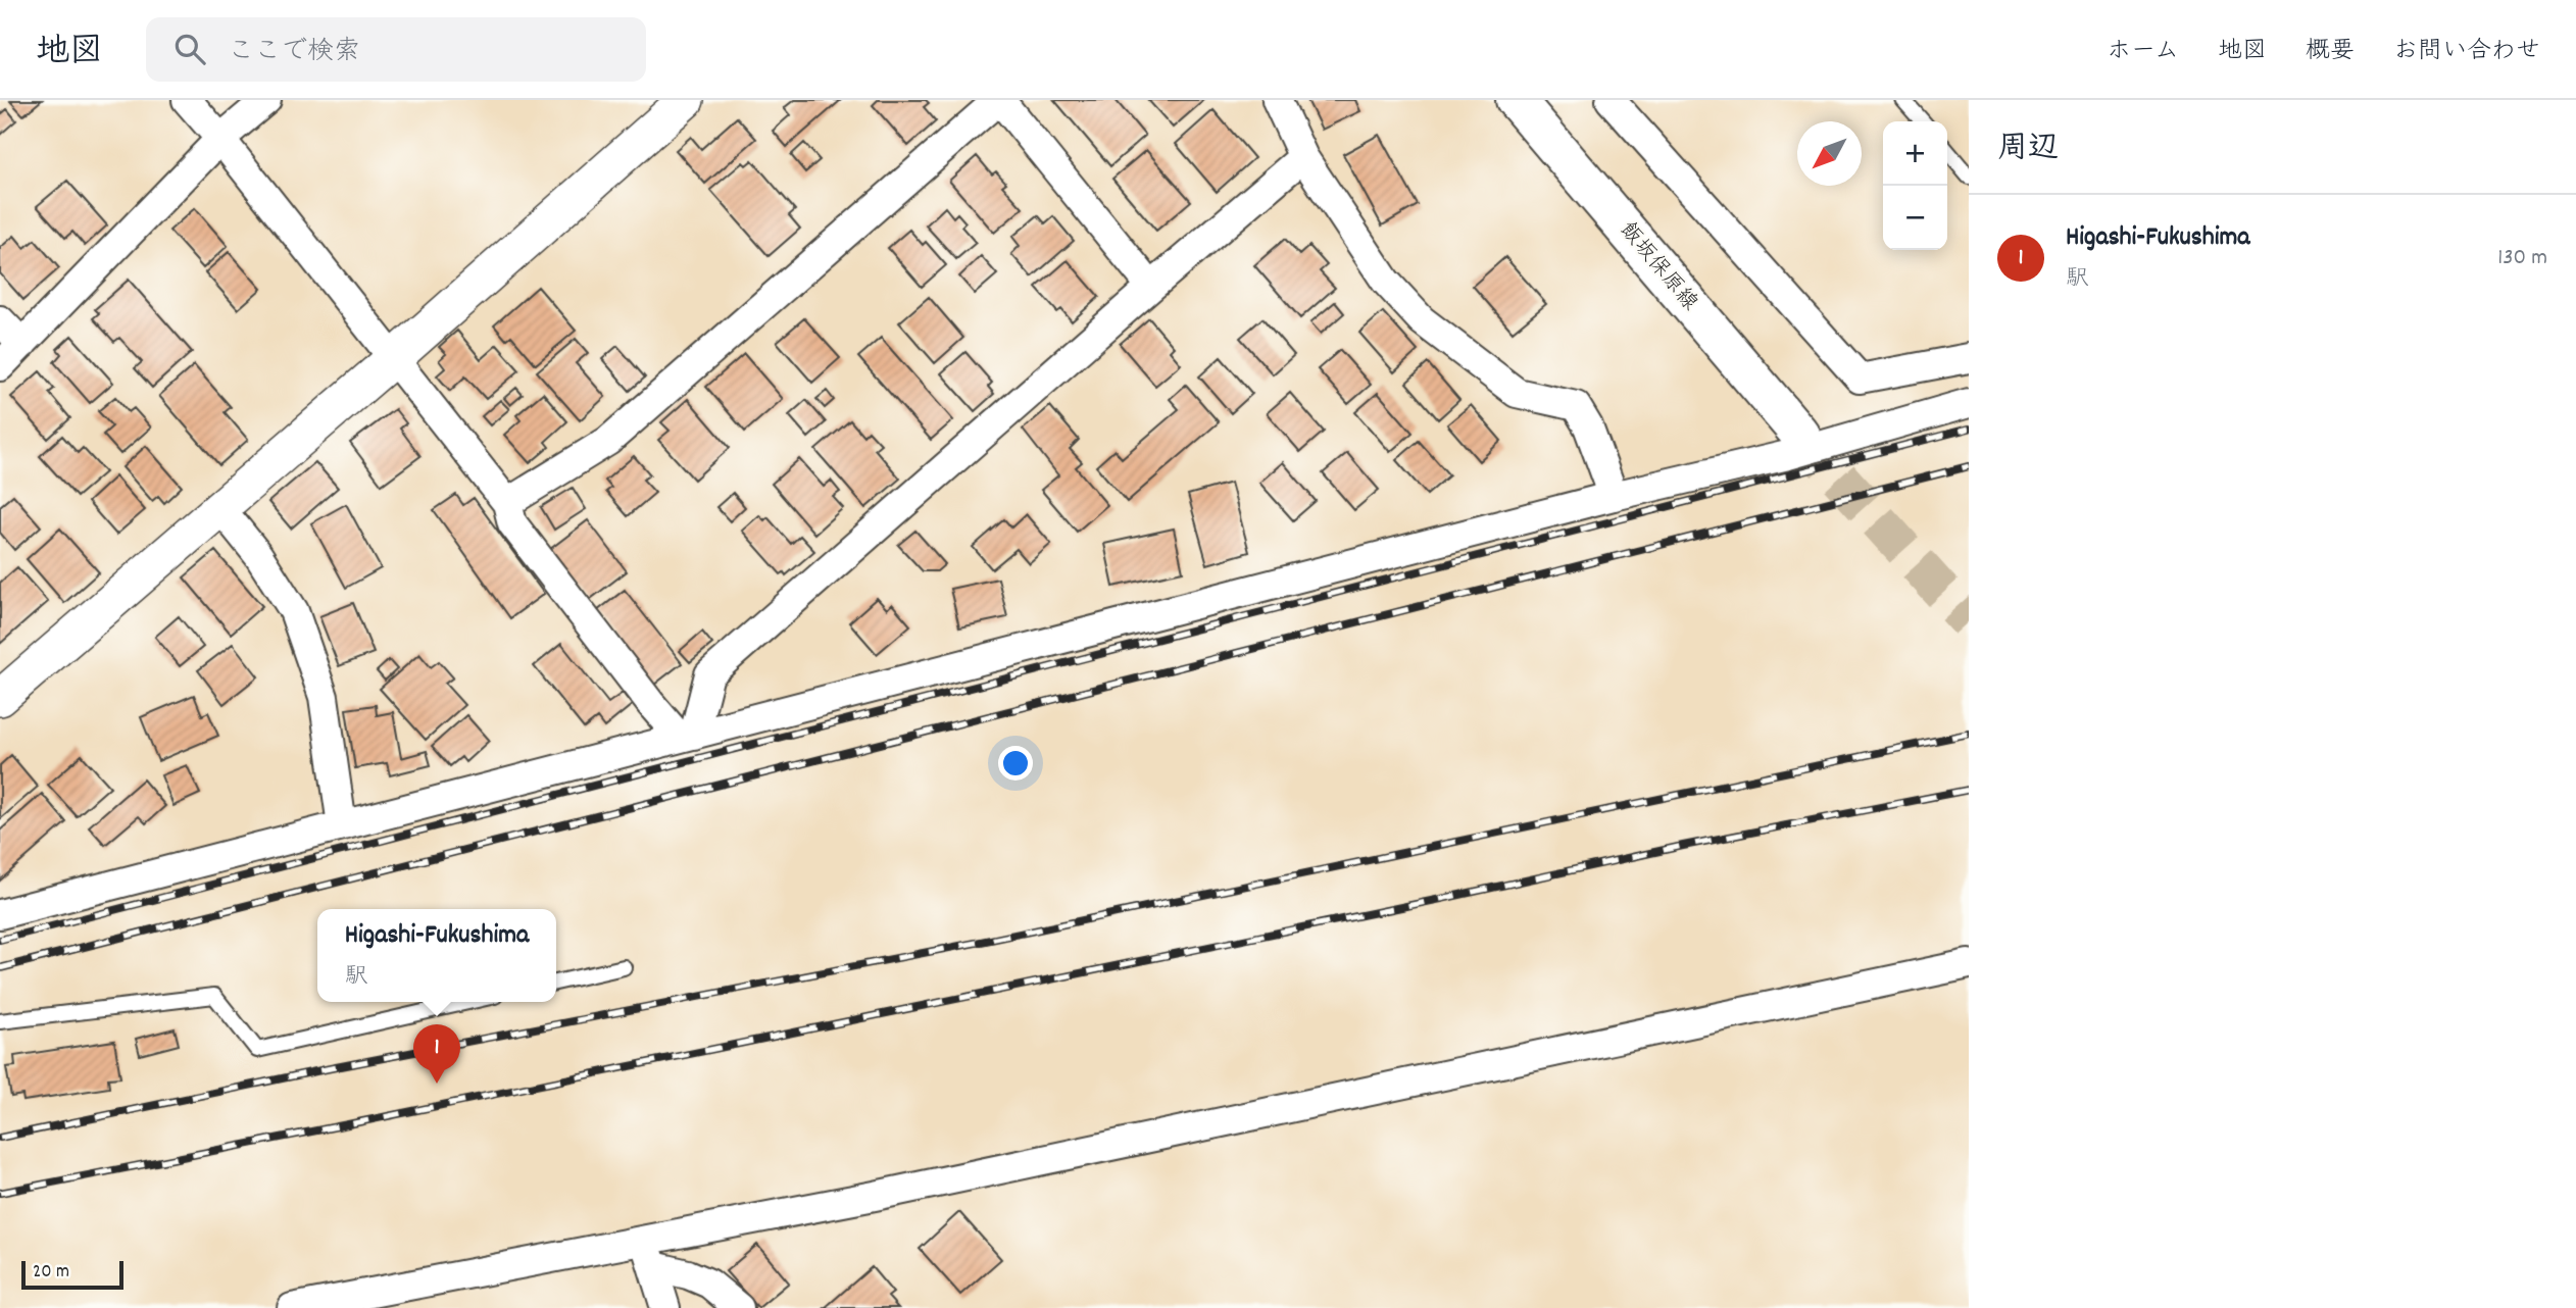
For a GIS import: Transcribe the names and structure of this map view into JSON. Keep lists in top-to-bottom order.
{
  "streets": {
    "main road": ["飯坂保原線"]
  },
  "scale_bar": "20 m",
  "north": "bottom left",
  "page": {
    "header": "地図",
    "search": "ここで検索",
    "nav": [
      "ホーム",
      "地図",
      "概要",
      "お問い合わせ"
    ],
    "heading": "周辺",
    "map_buttons": ["+", "−"],
    "list": [
      {
        "mark": "1",
        "name": "Higashi-Fukushima",
        "note": "駅",
        "value": "130 m"
      }
    ],
    "popup": ["Higashi-Fukushima", "駅"],
    "pins": "1",
    "scale": "20 m"
  }
}
